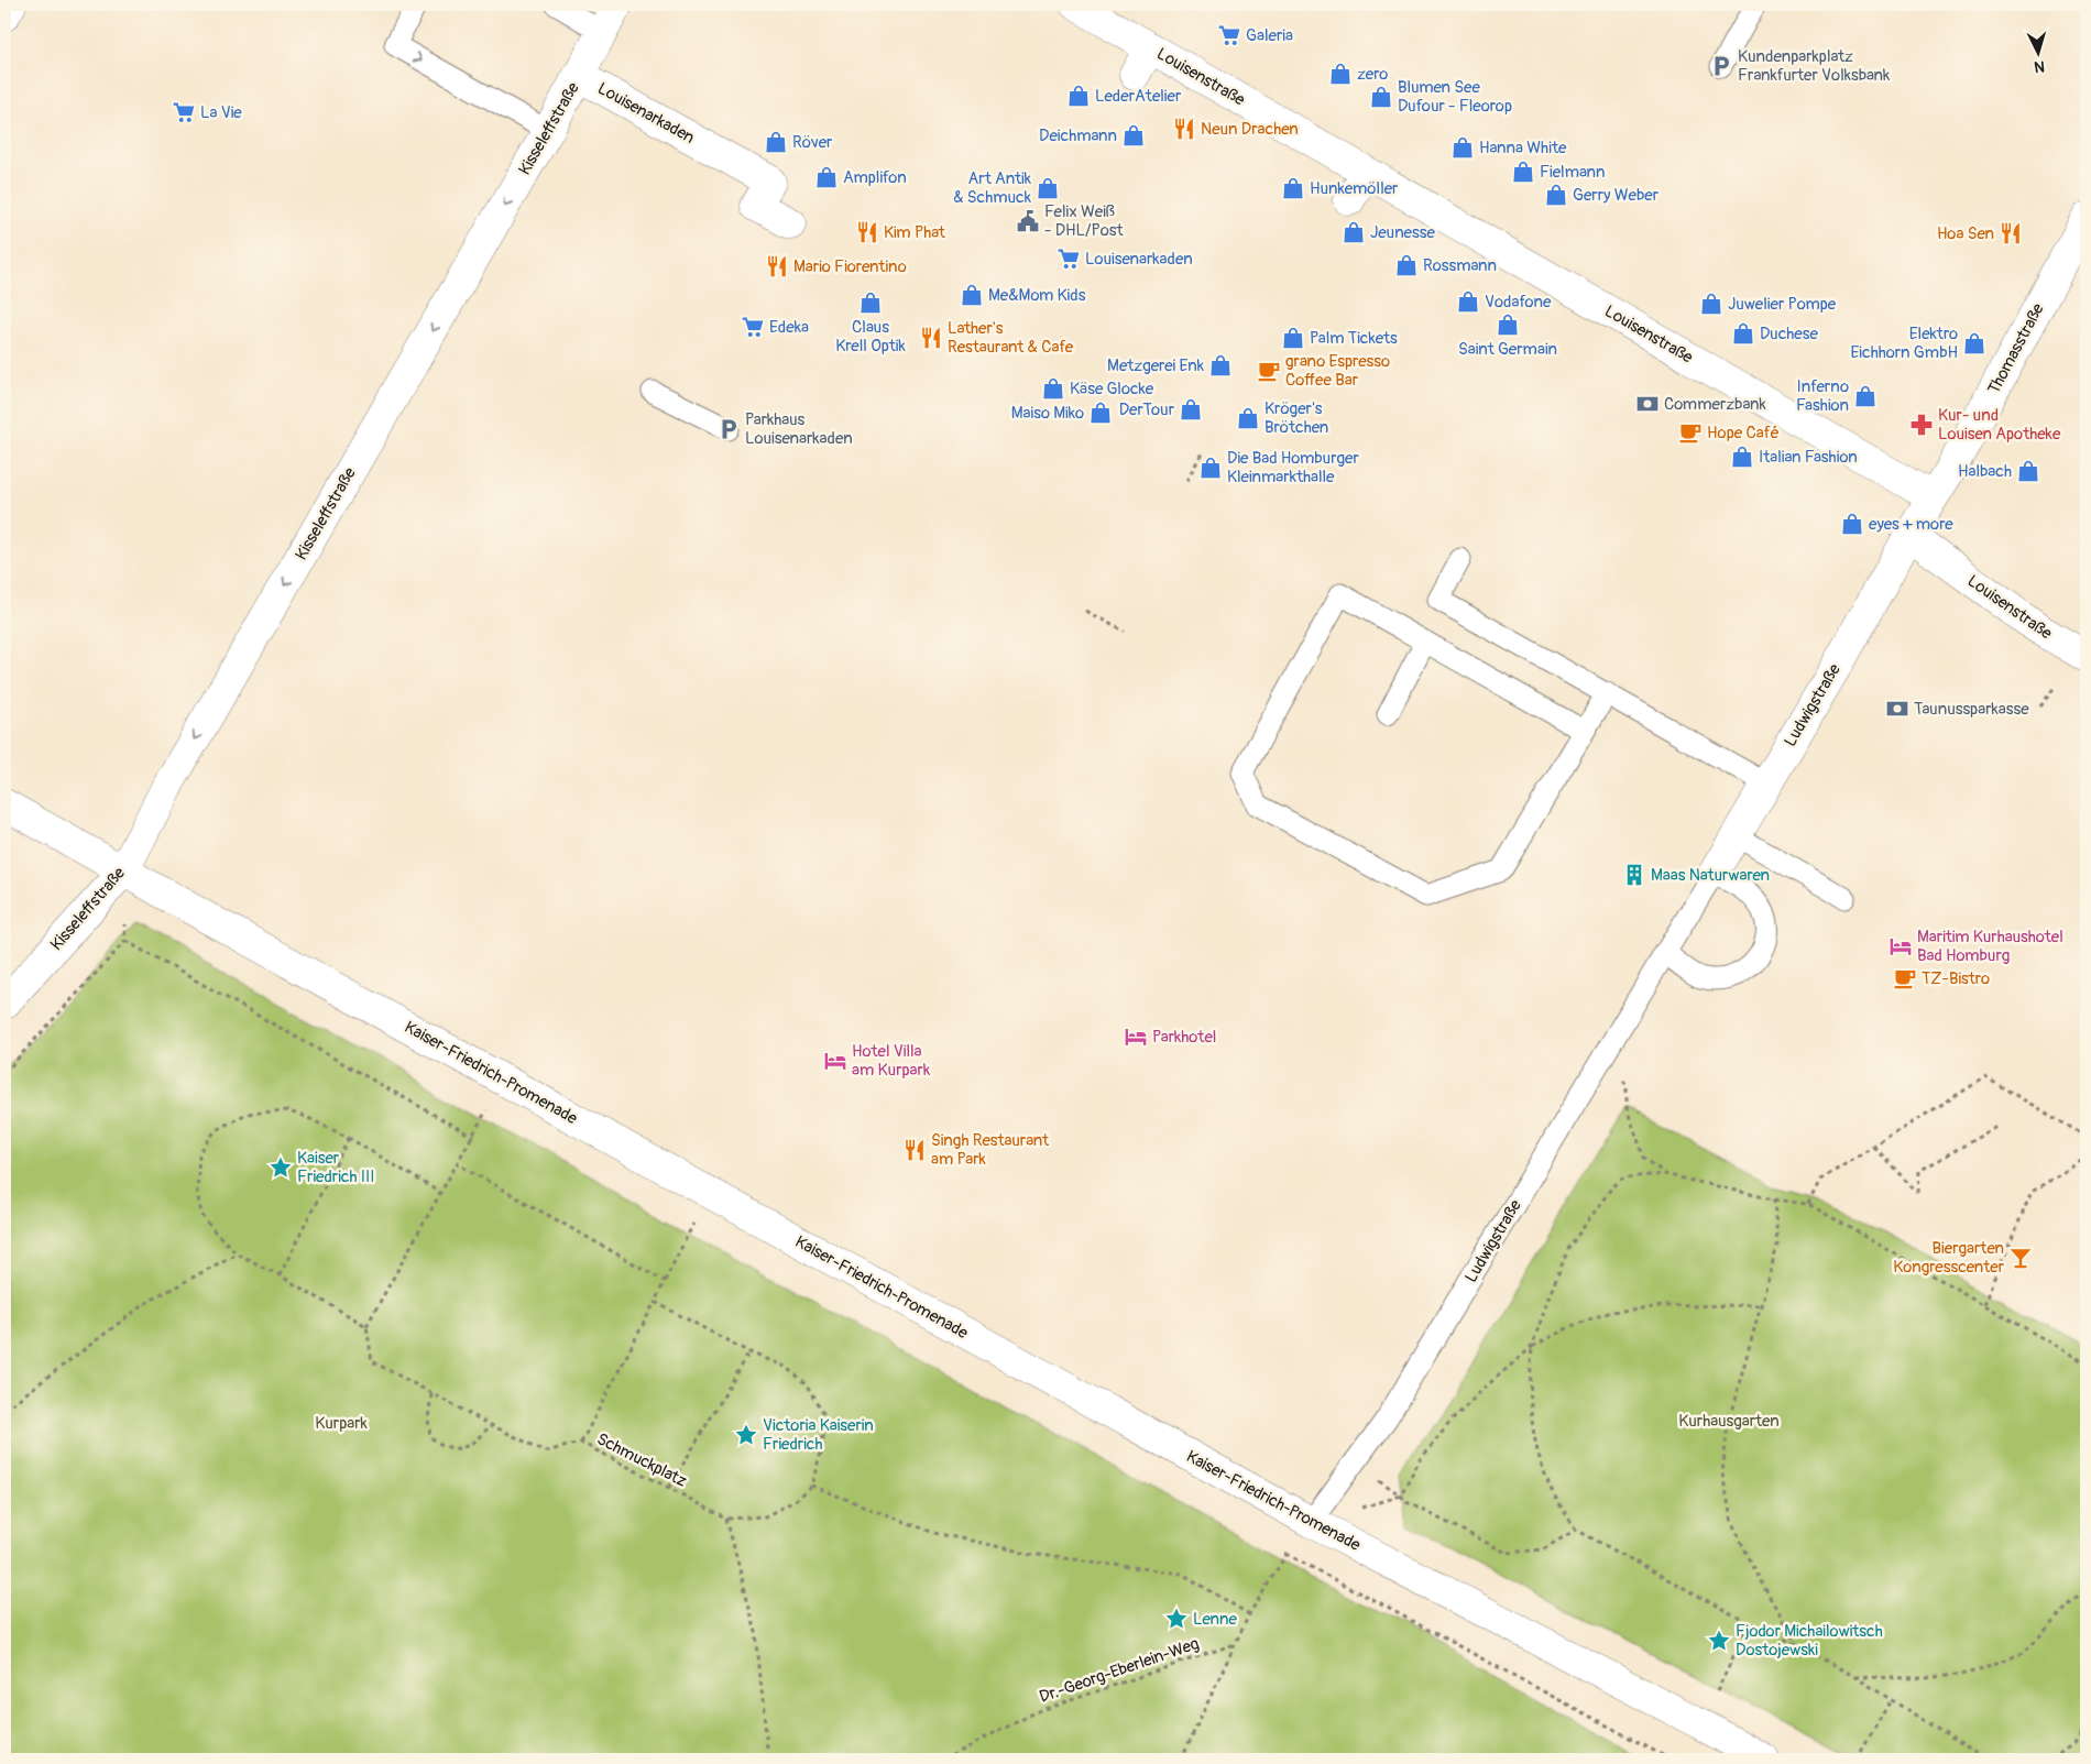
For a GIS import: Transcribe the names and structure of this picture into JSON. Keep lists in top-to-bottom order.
{
  "streets": {
    "street": [
      "Louisenstraße",
      "Louisenarkaden",
      "Kisseleffstraße",
      "Thomasstraße",
      "Ludwigstraße",
      "Kaiser-Friedrich-Promenade"
    ],
    "path": ["Schmuckplatz", "Dr.-Georg-Eberlein-Weg"]
  },
  "crossings": [
    ["Louisenstraße", "Thomasstraße"],
    ["Louisenstraße", "Ludwigstraße"],
    ["Louisenarkaden", "Kisseleffstraße"],
    ["Kisseleffstraße", "Kaiser-Friedrich-Promenade"],
    ["Thomasstraße", "Ludwigstraße"],
    ["Ludwigstraße", "Kaiser-Friedrich-Promenade"]
  ],
  "one_way": ["Kisseleffstraße"],
  "parks": ["Kurhausgarten", "Kurpark"],
  "places": {
    "supermarket": [
      "Galeria",
      "La Vie",
      "Louisenarkaden",
      "Edeka"
    ],
    "parking": ["Kundenparkplatz Frankfurter Volksbank", "Parkhaus Louisenarkaden"],
    "shop": [
      "zero",
      "LederAtelier",
      "Blumen See Dufour - Fleorop",
      "Deichmann",
      "Röver",
      "Hanna White",
      "Fielmann",
      "Amplifon",
      "Art Antik & Schmuck",
      "Hunkemöller",
      "Gerry Weber",
      "Jeunesse",
      "Rossmann",
      "Me&Mom Kids",
      "Vodafone",
      "Claus Krell Optik",
      "Juwelier Pompe",
      "Saint Germain",
      "Duchese",
      "Palm Tickets",
      "Elektro Eichhorn GmbH",
      "Metzgerei Enk",
      "Käse Glocke",
      "Inferno Fashion",
      "DerTour",
      "Maiso Miko",
      "Kröger's Brötchen",
      "Italian Fashion",
      "Die Bad Homburger Kleinmarkthalle",
      "Halbach",
      "eyes + more"
    ],
    "restaurant": [
      "Neun Drachen",
      "Kim Phat",
      "Hoa Sen",
      "Mario Fiorentino",
      "Lather's Restaurant & Cafe",
      "Singh Restaurant am Park"
    ],
    "public building": ["Felix Weiß - DHL/Post"],
    "cafe": ["grano Espresso Coffee Bar", "Hope Café", "TZ-Bistro"],
    "bank": ["Commerzbank", "Taunussparkasse"],
    "pharmacy": ["Kur- und Louisen Apotheke"],
    "building": ["Maas Naturwaren"],
    "hotel": ["Maritim Kurhaushotel Bad Homburg", "Parkhotel", "Hotel Villa am Kurpark"],
    "place": [
      "Kaiser Friedrich III",
      "Victoria Kaiserin Friedrich",
      "Lenne",
      "Fjodor Michailowitsch Dostojewski"
    ],
    "bar": ["Biergarten Kongresscenter"]
  },
  "north": "bottom"
}
